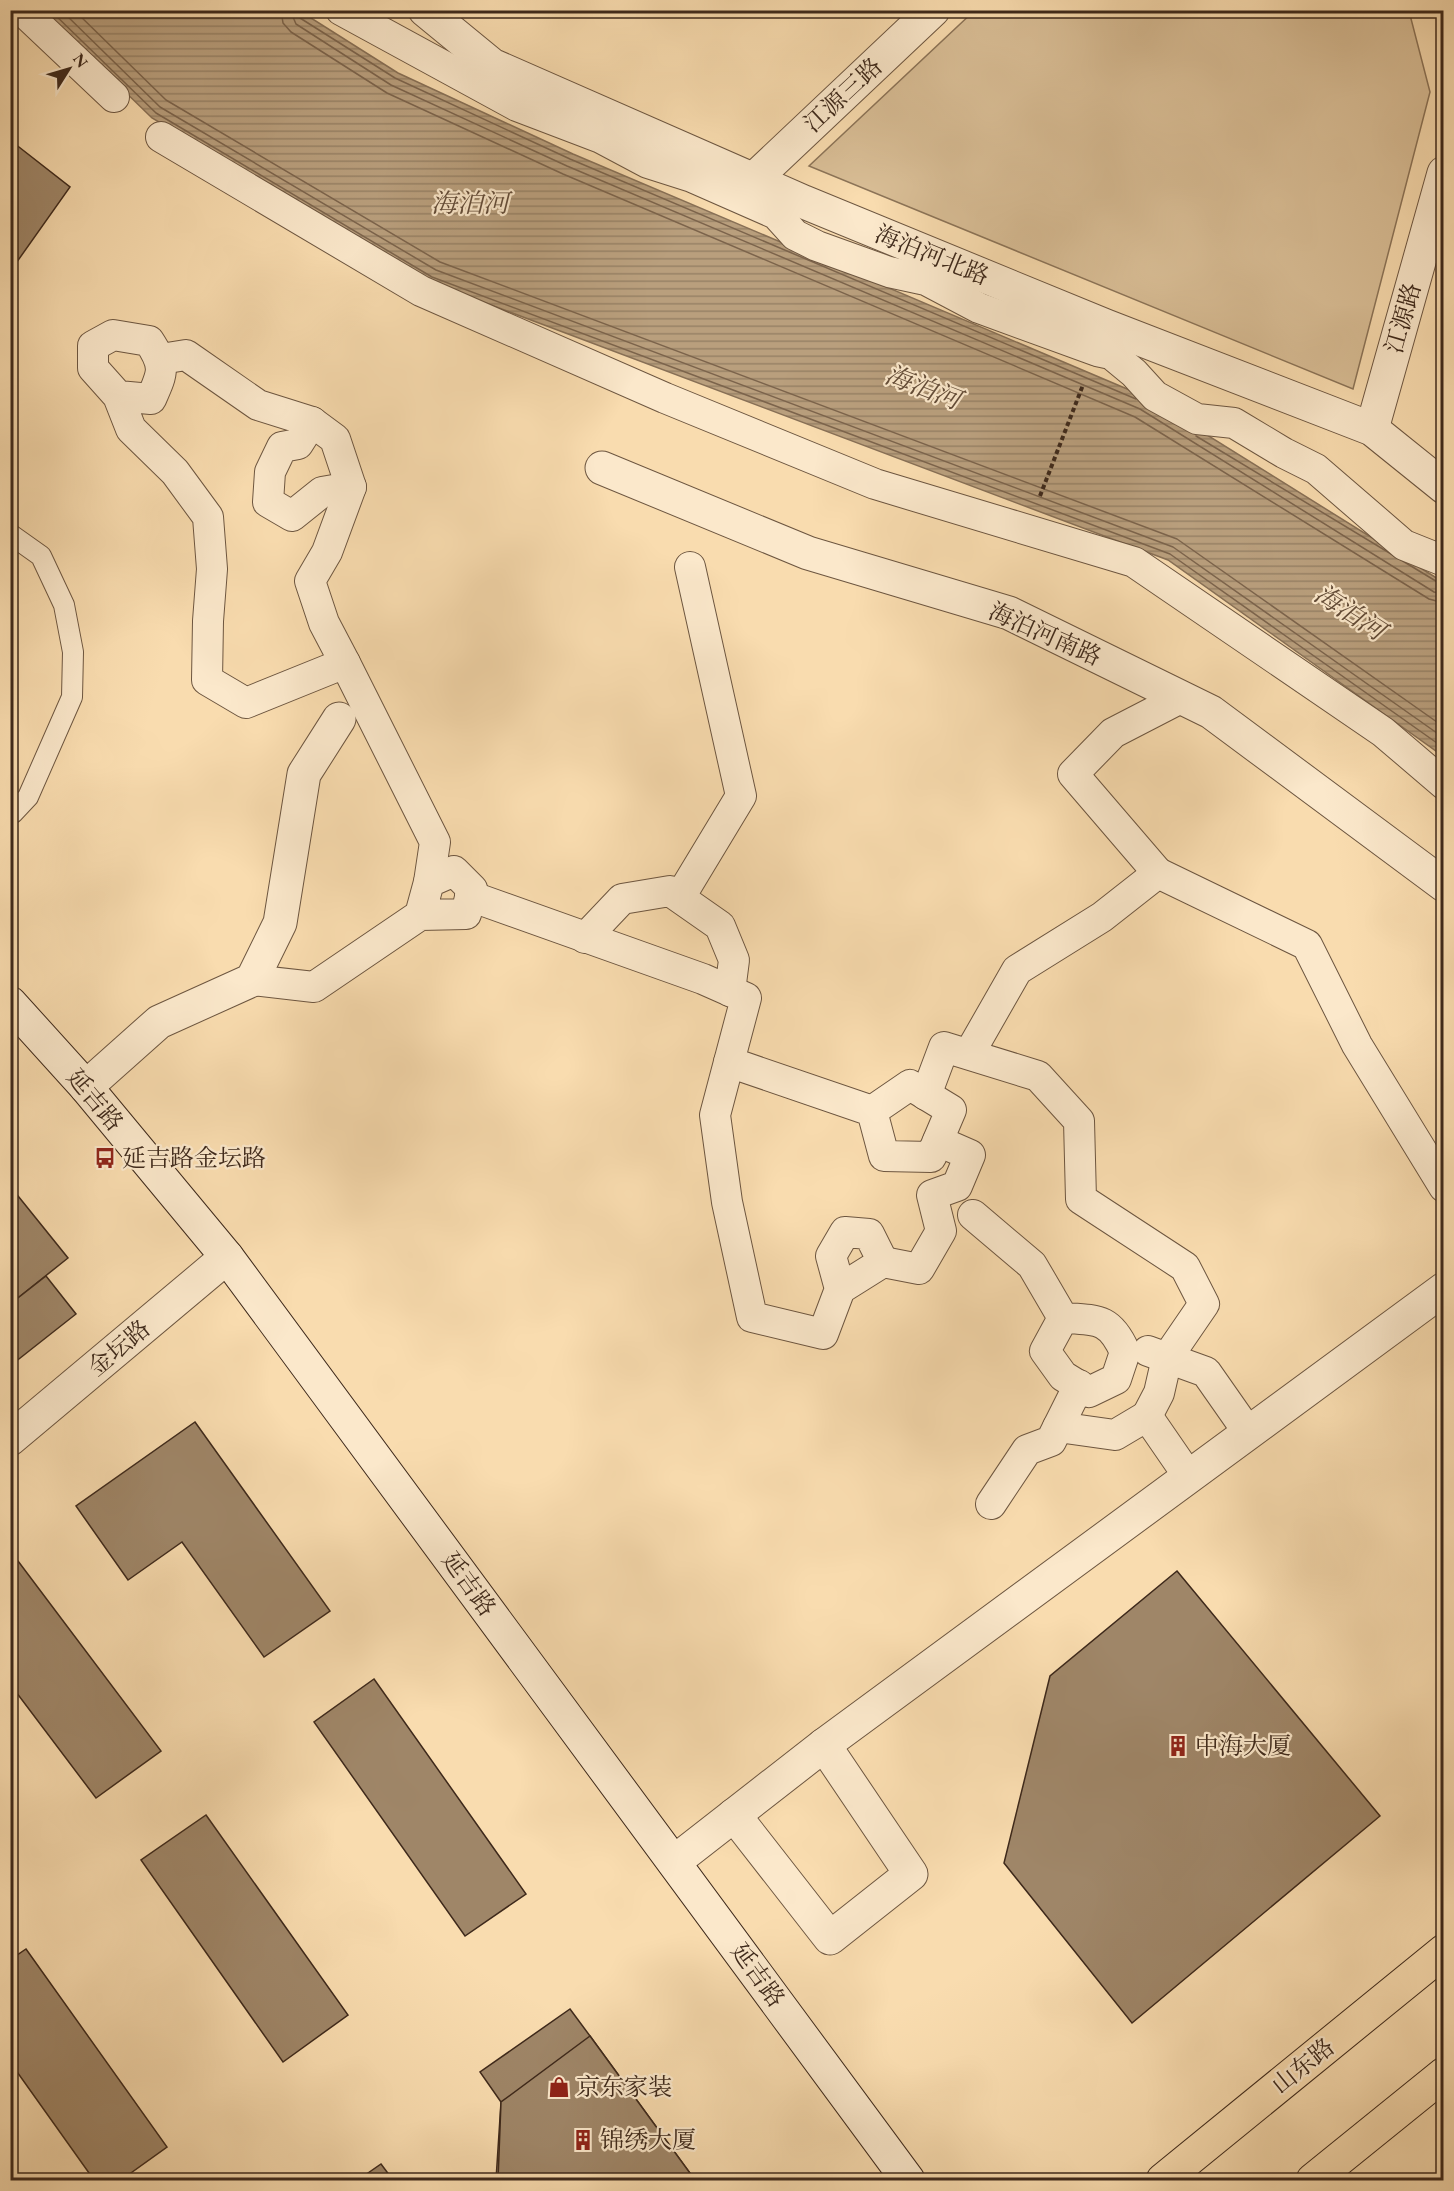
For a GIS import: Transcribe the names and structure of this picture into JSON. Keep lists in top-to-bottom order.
{
  "streets": {
    "main road": ["山东路"],
    "street": [
      "江源三路",
      "海泊河北路",
      "江源路",
      "海泊河南路",
      "延吉路",
      "金坛路"
    ]
  },
  "crossings": [
    ["江源三路", "海泊河北路"],
    ["海泊河北路", "江源路"],
    ["延吉路", "金坛路"]
  ],
  "water": ["海泊河"],
  "places": {
    "bus stop": ["延吉路金坛路"],
    "building": ["中海大厦", "锦绣大厦"],
    "shop": ["京东家装"]
  },
  "north": "top right"
}
